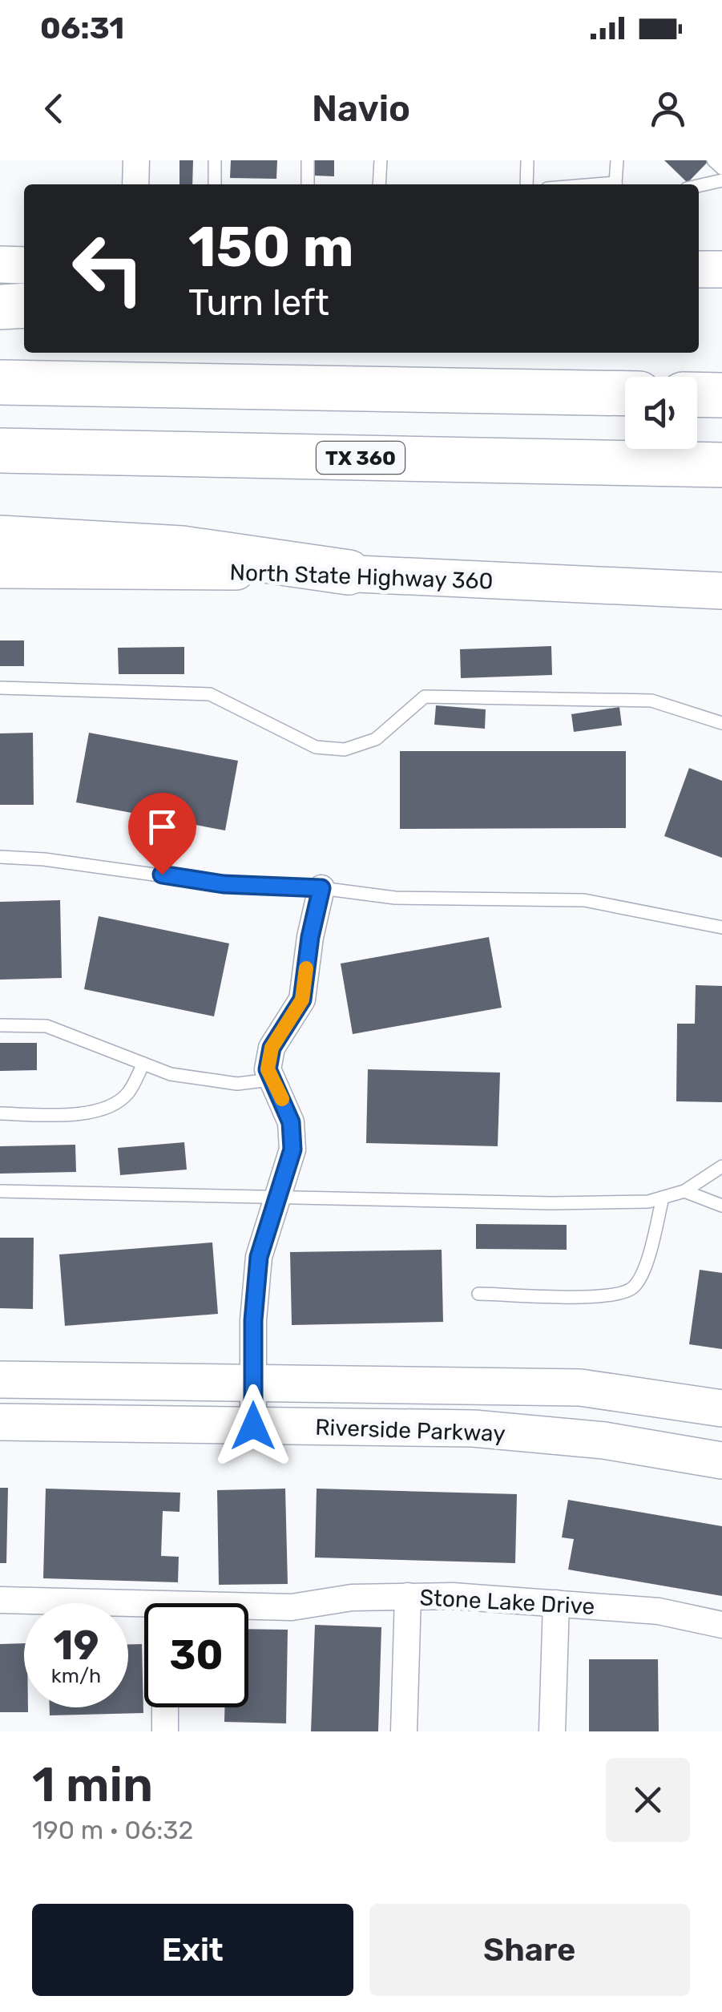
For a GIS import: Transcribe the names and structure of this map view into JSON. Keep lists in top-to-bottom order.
{
  "streets": {
    "highway": ["TX 360"],
    "street": ["North State Highway 360", "Riverside Parkway", "Stone Lake Drive"]
  },
  "page": {
    "status": "06:31",
    "header": "Navio",
    "turn": ["150 m", "Turn left"],
    "speed": "19 km/h",
    "limit": "30",
    "heading": ["1 min", "190 m · 06:32"],
    "buttons": ["Exit", "Share"]
  }
}
